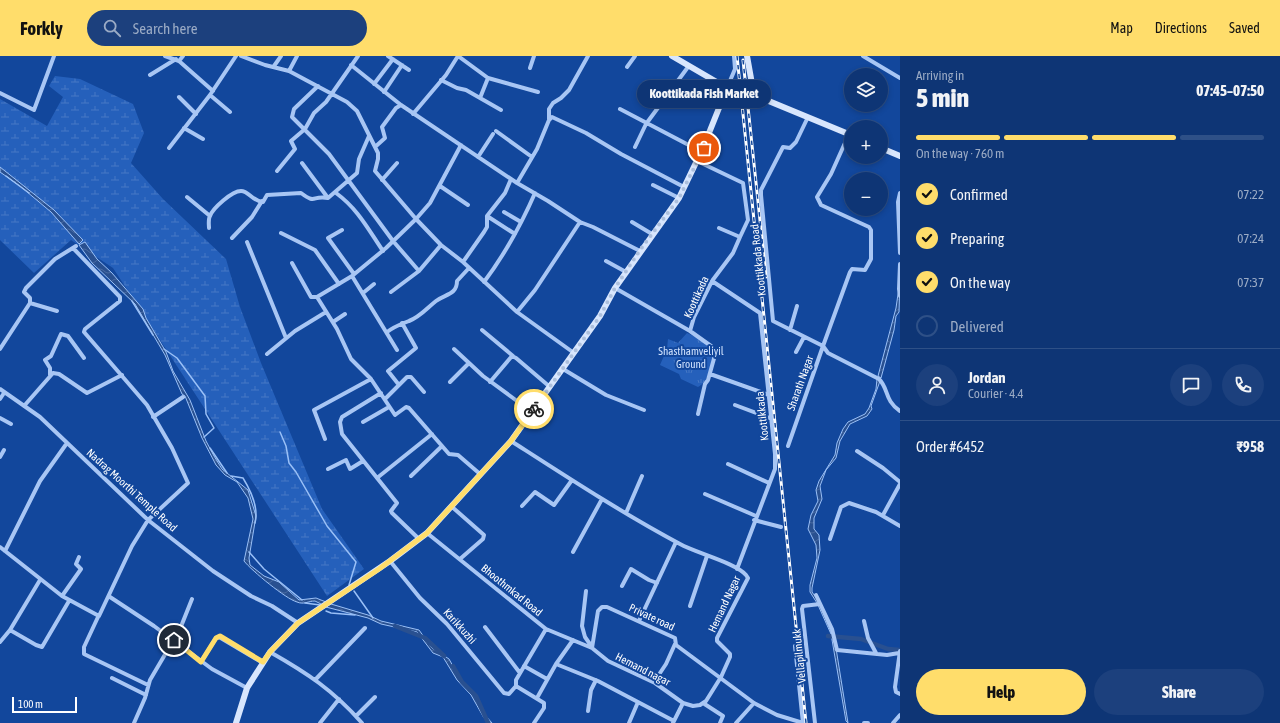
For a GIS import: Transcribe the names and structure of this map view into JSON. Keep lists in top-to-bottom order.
{
  "streets": {
    "street": [
      "Koottikkada Road",
      "Koottikada",
      "Sharath Nagar",
      "Koottikkada",
      "Nadrag Moorthi Temple Road",
      "Bhoothmkad Road",
      "Hemand Nagar",
      "Private road",
      "Karikkuzhi",
      "Vellapilmukk",
      "Hemand nagar"
    ]
  },
  "crossings": [
    ["Koottikkada Road", "Sharath Nagar"],
    ["Koottikada", "Koottikkada"],
    ["Koottikkada", "Hemand Nagar"],
    ["Bhoothmkad Road", "Private road"],
    ["Bhoothmkad Road", "Hemand nagar"],
    ["Hemand Nagar", "Private road"],
    ["Private road", "Hemand nagar"]
  ],
  "parks": ["Shasthamveliyil Ground"],
  "places": ["Koottikada Fish Market"],
  "scale_bar": "100 m",
  "page": {
    "header": "Forkly",
    "search": "Search here",
    "nav": ["Map", "Directions", "Saved"],
    "heading": ["5 min", "Arriving in", "07:45–07:50"],
    "panel": [
      "Jordan",
      "Courier · 4.4",
      "Order #6452",
      "₹958"
    ],
    "map_buttons": ["+", "−"],
    "bubble": "Koottikada Fish Market",
    "bar": "On the way · 760 m",
    "list": [
      ["Confirmed", "07:22"],
      ["Preparing", "07:24"],
      ["On the way", "07:37"],
      "Delivered"
    ],
    "buttons": ["Help", "Share"],
    "scale": "100 m"
  }
}
